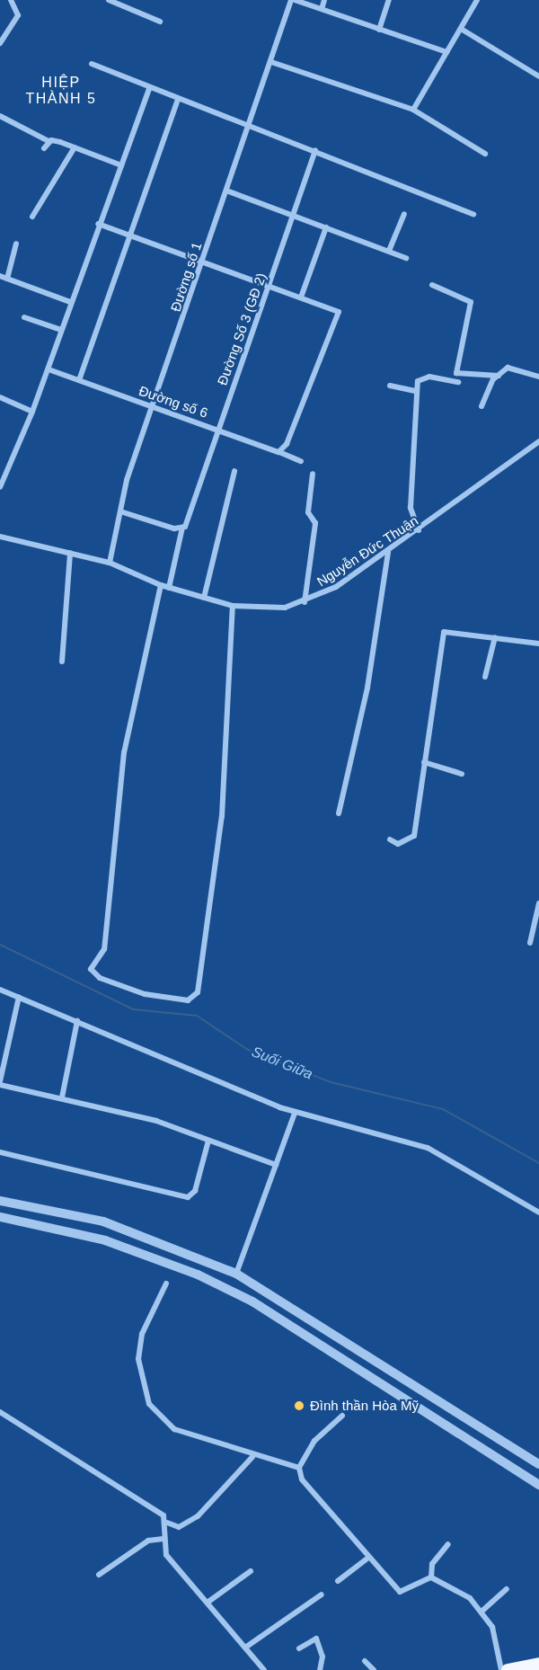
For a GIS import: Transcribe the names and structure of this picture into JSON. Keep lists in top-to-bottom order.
{
  "streets": {
    "street": [
      "Đường số 1",
      "Đường Số 3 (GĐ 2)",
      "Đường số 6",
      "Nguyễn Đức Thuận"
    ]
  },
  "crossings": [
    ["Đường số 1", "Đường số 6"],
    ["Đường số 1", "Nguyễn Đức Thuận"],
    ["Đường Số 3 (GĐ 2)", "Đường số 6"],
    ["Đường Số 3 (GĐ 2)", "Nguyễn Đức Thuận"]
  ],
  "districts": ["HIỆP THÀNH 5"],
  "water": ["Suối Giữa"],
  "places": ["Đình thần Hòa Mỹ"]
}
